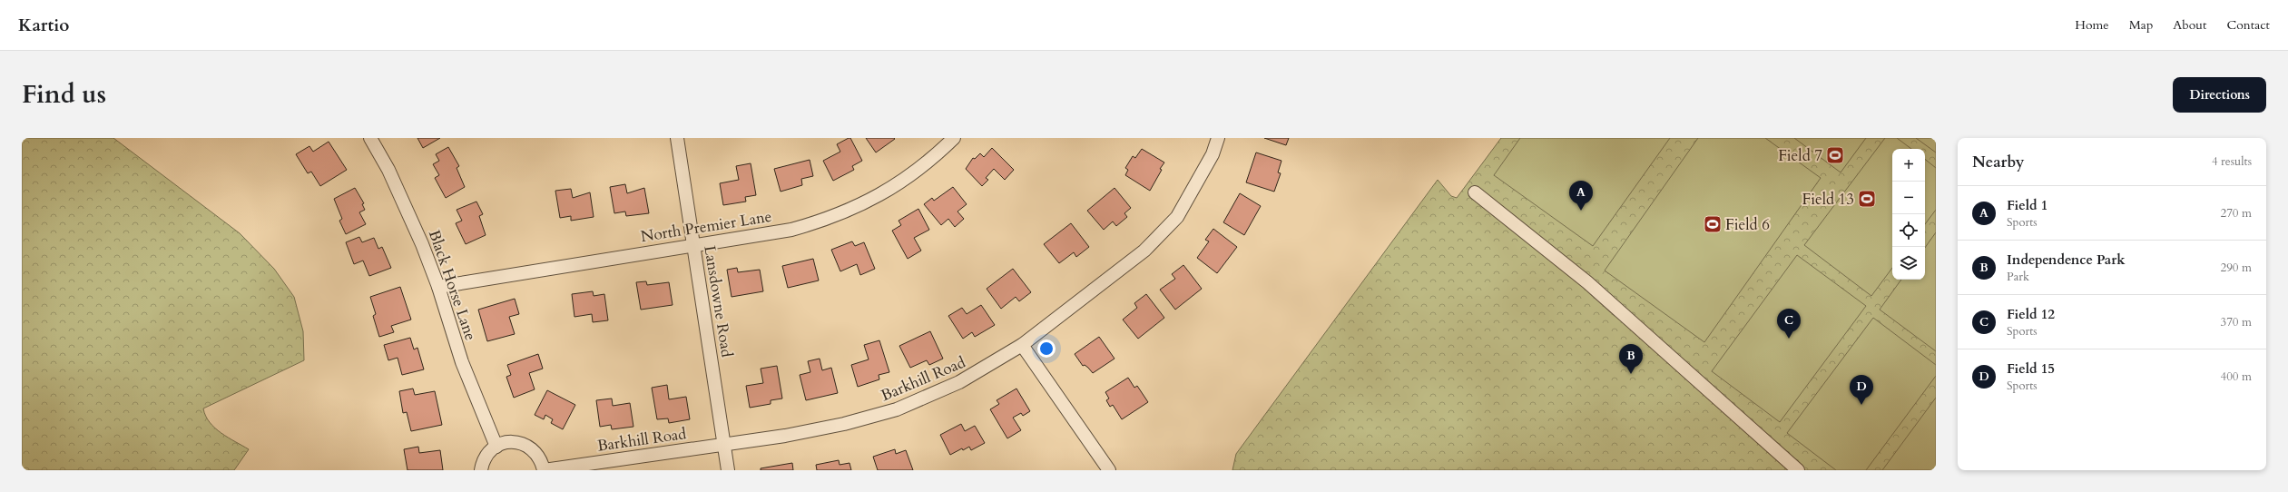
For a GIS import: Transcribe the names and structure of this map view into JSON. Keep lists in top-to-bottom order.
{
  "streets": {
    "street": [
      "North Premier Lane",
      "Black Horse Lane",
      "Lansdowne Road",
      "Barkhill Road"
    ]
  },
  "crossings": [
    ["North Premier Lane", "Black Horse Lane"],
    ["North Premier Lane", "Lansdowne Road"],
    ["Lansdowne Road", "Barkhill Road"]
  ],
  "places": {
    "sports": ["Field 7", "Field 13", "Field 6"]
  },
  "page": {
    "header": "Kartio",
    "nav": [
      "Home",
      "Map",
      "About",
      "Contact"
    ],
    "title": "Find us",
    "buttons": "Directions",
    "heading": ["Nearby", "4 results"],
    "map_buttons": ["+", "−"],
    "pins": [
      "A",
      "C",
      "B",
      "D"
    ],
    "list": [
      {
        "mark": "A",
        "name": "Field 1",
        "note": "Sports",
        "value": "270 m"
      },
      {
        "mark": "B",
        "name": "Independence Park",
        "note": "Park",
        "value": "290 m"
      },
      {
        "mark": "C",
        "name": "Field 12",
        "note": "Sports",
        "value": "370 m"
      },
      {
        "mark": "D",
        "name": "Field 15",
        "note": "Sports",
        "value": "400 m"
      }
    ]
  }
}
